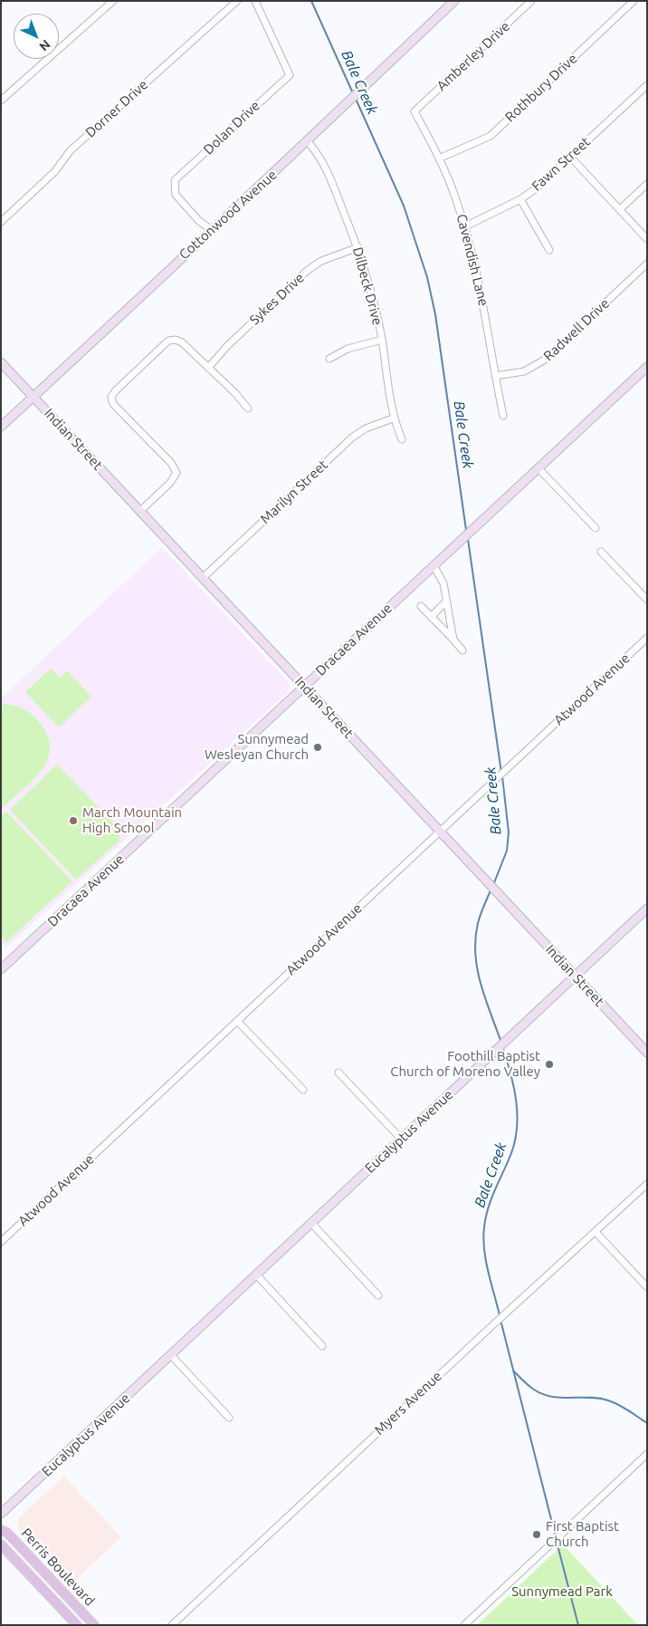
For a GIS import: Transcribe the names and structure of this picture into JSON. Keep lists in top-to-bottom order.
{
  "streets": {
    "main road": ["Perris Boulevard"],
    "street": [
      "Amberley Drive",
      "Rothbury Drive",
      "Dorner Drive",
      "Dolan Drive",
      "Fawn Street",
      "Cottonwood Avenue",
      "Cavendish Lane",
      "Dilbeck Drive",
      "Sykes Drive",
      "Radwell Drive",
      "Indian Street",
      "Marilyn Street",
      "Dracaea Avenue",
      "Atwood Avenue",
      "Eucalyptus Avenue",
      "Myers Avenue"
    ]
  },
  "crossings": [
    ["Amberley Drive", "Cavendish Lane"],
    ["Rothbury Drive", "Cavendish Lane"],
    ["Dolan Drive", "Cottonwood Avenue"],
    ["Fawn Street", "Cavendish Lane"],
    ["Cottonwood Avenue", "Dilbeck Drive"],
    ["Cottonwood Avenue", "Indian Street"],
    ["Cavendish Lane", "Radwell Drive"],
    ["Dilbeck Drive", "Sykes Drive"],
    ["Dilbeck Drive", "Marilyn Street"],
    ["Indian Street", "Marilyn Street"],
    ["Indian Street", "Dracaea Avenue"],
    ["Indian Street", "Atwood Avenue"],
    ["Indian Street", "Eucalyptus Avenue"]
  ],
  "water": ["Bale Creek"],
  "parks": ["Sunnymead Park"],
  "places": [
    "Sunnymead Wesleyan Church",
    "March Mountain High School",
    "Foothill Baptist Church of Moreno Valley",
    "First Baptist Church"
  ],
  "north": "bottom right"
}
